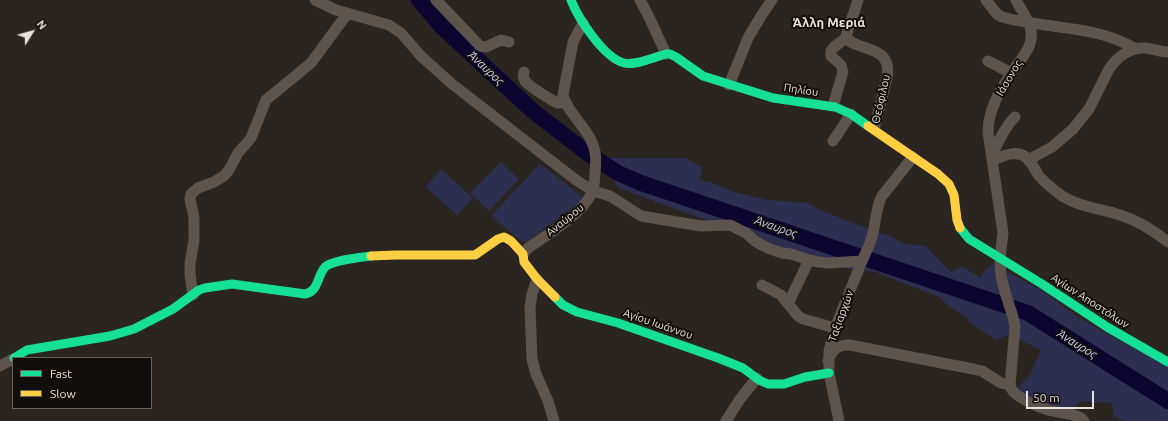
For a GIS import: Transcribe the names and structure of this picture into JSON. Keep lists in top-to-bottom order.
{
  "streets": {
    "street": [
      "Ιάσονος",
      "Πηλίου",
      "Θεόφιλου",
      "Αναύρου",
      "Αγίων Αποστόλων",
      "Ταξιαρχών",
      "Αγίου Ιωάννου"
    ]
  },
  "crossings": [
    ["Ιάσονος", "Πηλίου"],
    ["Ιάσονος", "Αγίων Αποστόλων"],
    ["Πηλίου", "Θεόφιλου"],
    ["Πηλίου", "Αγίων Αποστόλων"],
    ["Πηλίου", "Ταξιαρχών"],
    ["Αναύρου", "Αγίου Ιωάννου"],
    ["Ταξιαρχών", "Αγίου Ιωάννου"]
  ],
  "districts": ["Άλλη Μεριά"],
  "water": ["Άναυρος"],
  "legend": ["Fast", "Slow"],
  "scale_bar": "50 m",
  "north": "top right"
}
